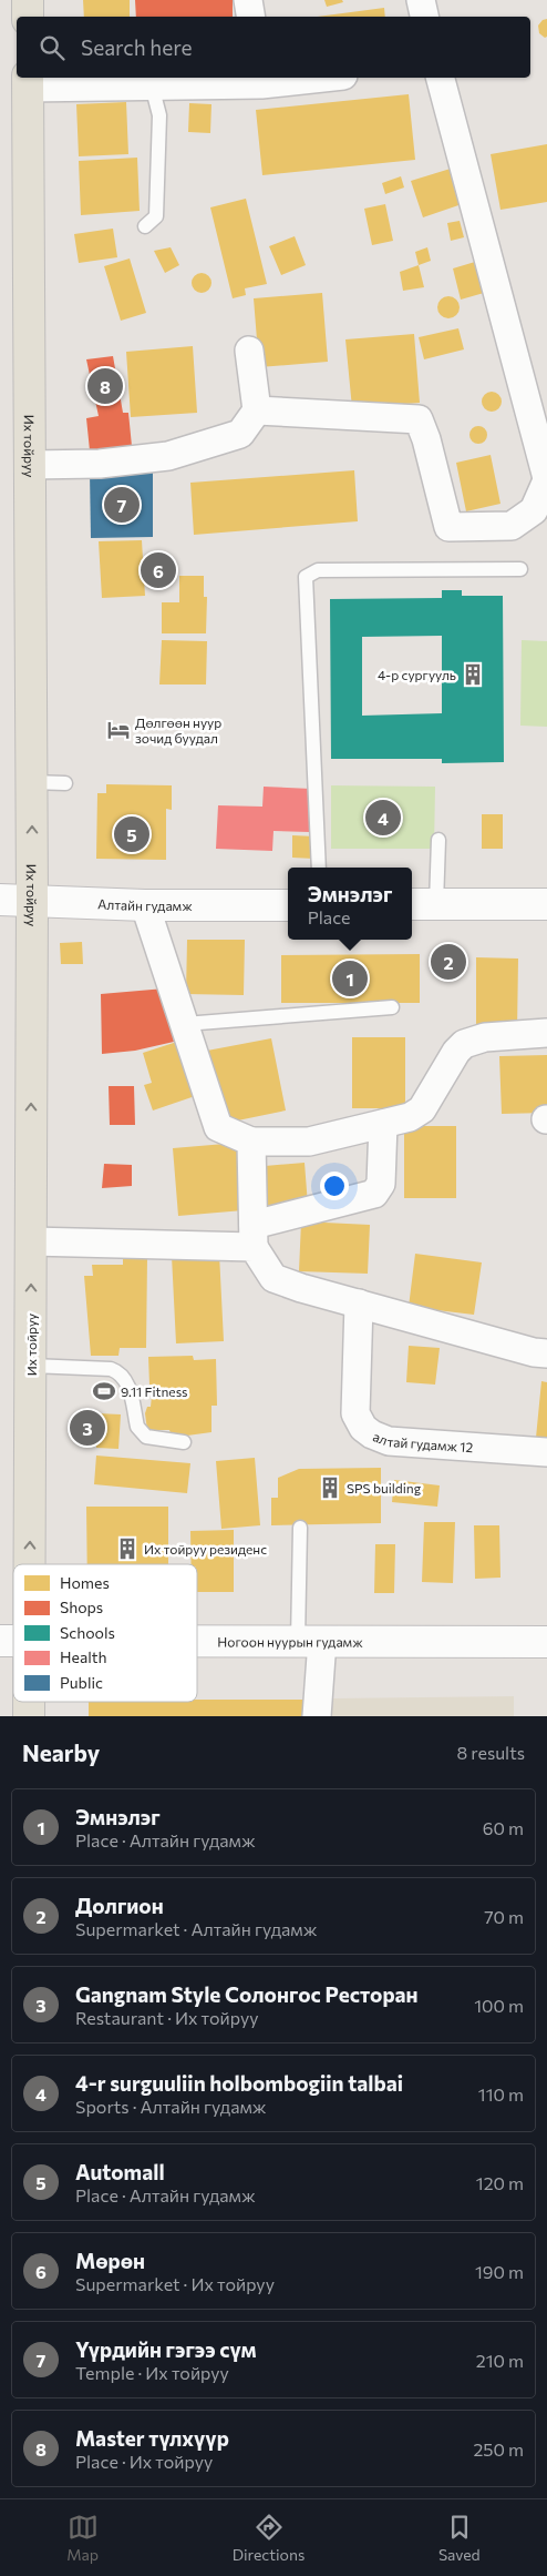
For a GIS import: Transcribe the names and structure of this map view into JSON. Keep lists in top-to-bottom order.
{
  "streets": {
    "main road": ["Их тойруу", "Алтайн гудамж", "Ногоон нуурын гудамж"],
    "street": ["алтай гудамж 12"]
  },
  "crossings": [
    ["Их тойруу", "Алтайн гудамж"]
  ],
  "one_way": ["Их тойруу"],
  "places": {
    "building": ["4-р сургууль", "SPS building", "Их тойруу резиденс"],
    "hotel": ["Дөлгөөн нуур зочид буудал"],
    "sports": ["9.11 Fitness"]
  },
  "legend": [
    "Homes",
    "Shops",
    "Schools",
    "Health",
    "Public"
  ],
  "page": {
    "search": "Search here",
    "pins": [
      "8",
      "7",
      "6",
      "4",
      "5",
      "2",
      "1",
      "3"
    ],
    "popup": ["Эмнэлэг", "Place"],
    "heading": ["Nearby", "8 results"],
    "list": [
      {
        "mark": "1",
        "name": "Эмнэлэг",
        "note": "Place · Алтайн гудамж",
        "value": "60 m"
      },
      {
        "mark": "2",
        "name": "Долгион",
        "note": "Supermarket · Алтайн гудамж",
        "value": "70 m"
      },
      {
        "mark": "3",
        "name": "Gangnam Style Cолонгос Pесторан",
        "note": "Restaurant · Их тойруу",
        "value": "100 m"
      },
      {
        "mark": "4",
        "name": "4-r surguuliin holbombogiin talbai",
        "note": "Sports · Алтайн гудамж",
        "value": "110 m"
      },
      {
        "mark": "5",
        "name": "Automall",
        "note": "Place · Алтайн гудамж",
        "value": "120 m"
      },
      {
        "mark": "6",
        "name": "Мөрөн",
        "note": "Supermarket · Их тойруу",
        "value": "190 m"
      },
      {
        "mark": "7",
        "name": "Үүрдийн гэгээ сүм",
        "note": "Temple · Их тойруу",
        "value": "210 m"
      },
      {
        "mark": "8",
        "name": "Master түлхүүр",
        "note": "Place · Их тойруу",
        "value": "250 m"
      }
    ],
    "nav": ["Map", "Directions", "Saved"]
  }
}
